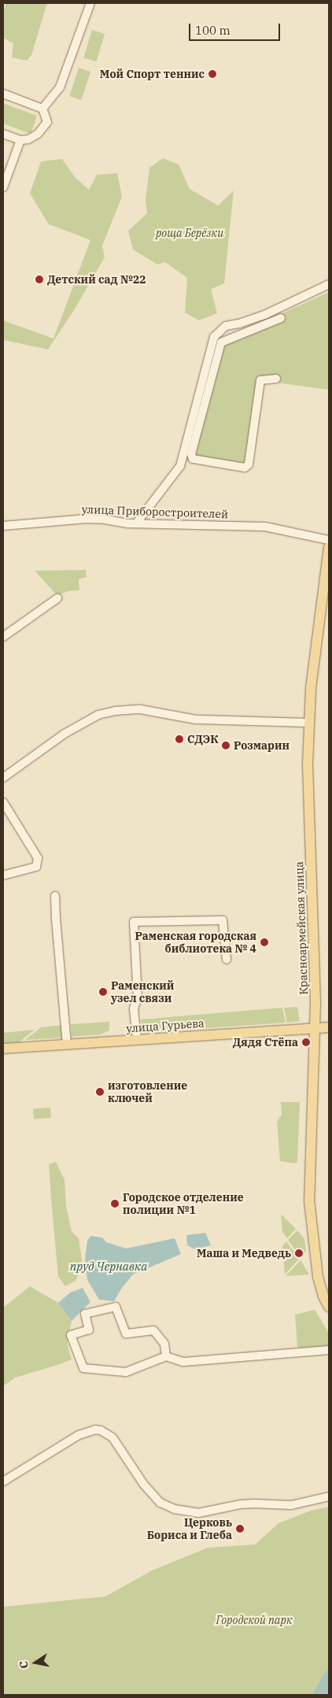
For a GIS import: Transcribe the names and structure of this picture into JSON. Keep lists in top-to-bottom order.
{
  "streets": {
    "main road": ["Красноармейская улица", "улица Гурьева"],
    "street": ["улица Приборостроителей"]
  },
  "crossings": [
    ["Красноармейская улица", "улица Гурьева"]
  ],
  "water": ["пруд Чернавка"],
  "parks": ["роща Берёзки", "Городской парк"],
  "places": [
    "Мой Спорт теннис",
    "Детский сад №22",
    "СДЭК",
    "Розмарин",
    "Раменская городская библиотека № 4",
    "Раменский узел связи",
    "Дядя Стёпа",
    "изготовление ключей",
    "Городское отделение полиции №1",
    "Маша и Медведь",
    "Церковь Бориса и Глеба"
  ],
  "scale_bar": "100 m",
  "north": "left"
}
